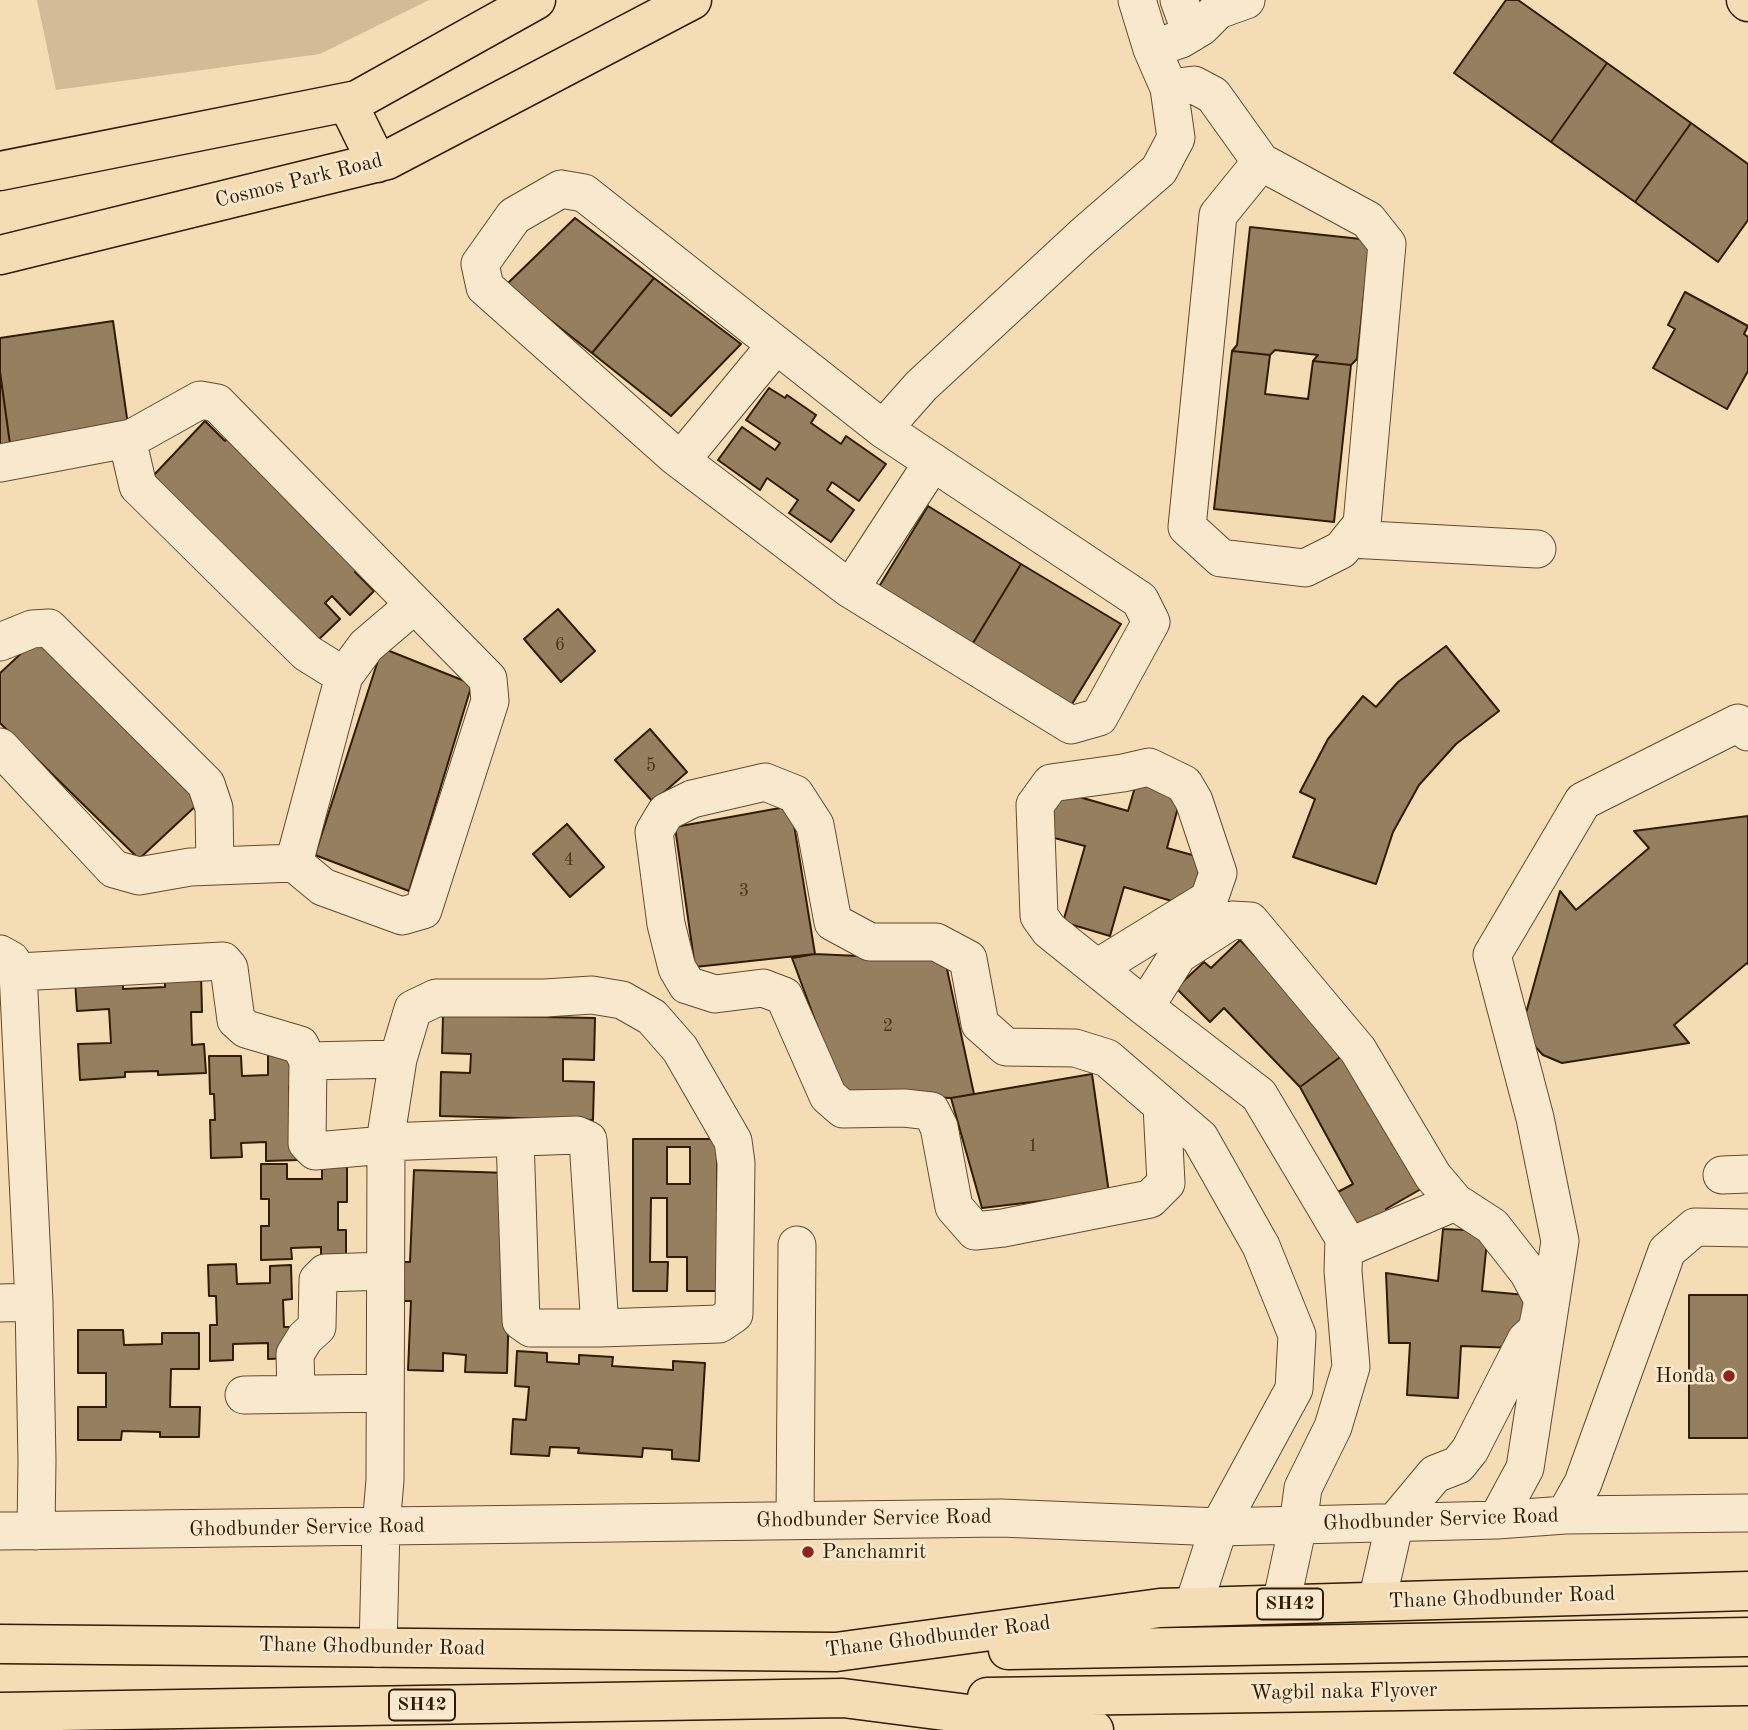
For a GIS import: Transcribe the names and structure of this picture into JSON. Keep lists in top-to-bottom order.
{
  "streets": {
    "main road": [
      "Cosmos Park Road",
      "Thane Ghodbunder Road",
      "SH42",
      "Wagbil naka Flyover"
    ],
    "street": ["Ghodbunder Service Road"]
  },
  "crossings": [
    ["SH42", "Wagbil naka Flyover"]
  ],
  "places": ["Honda", "Panchamrit"],
  "house_numbers": [
    "6",
    "5",
    "4",
    "3",
    "2",
    "1"
  ]
}
